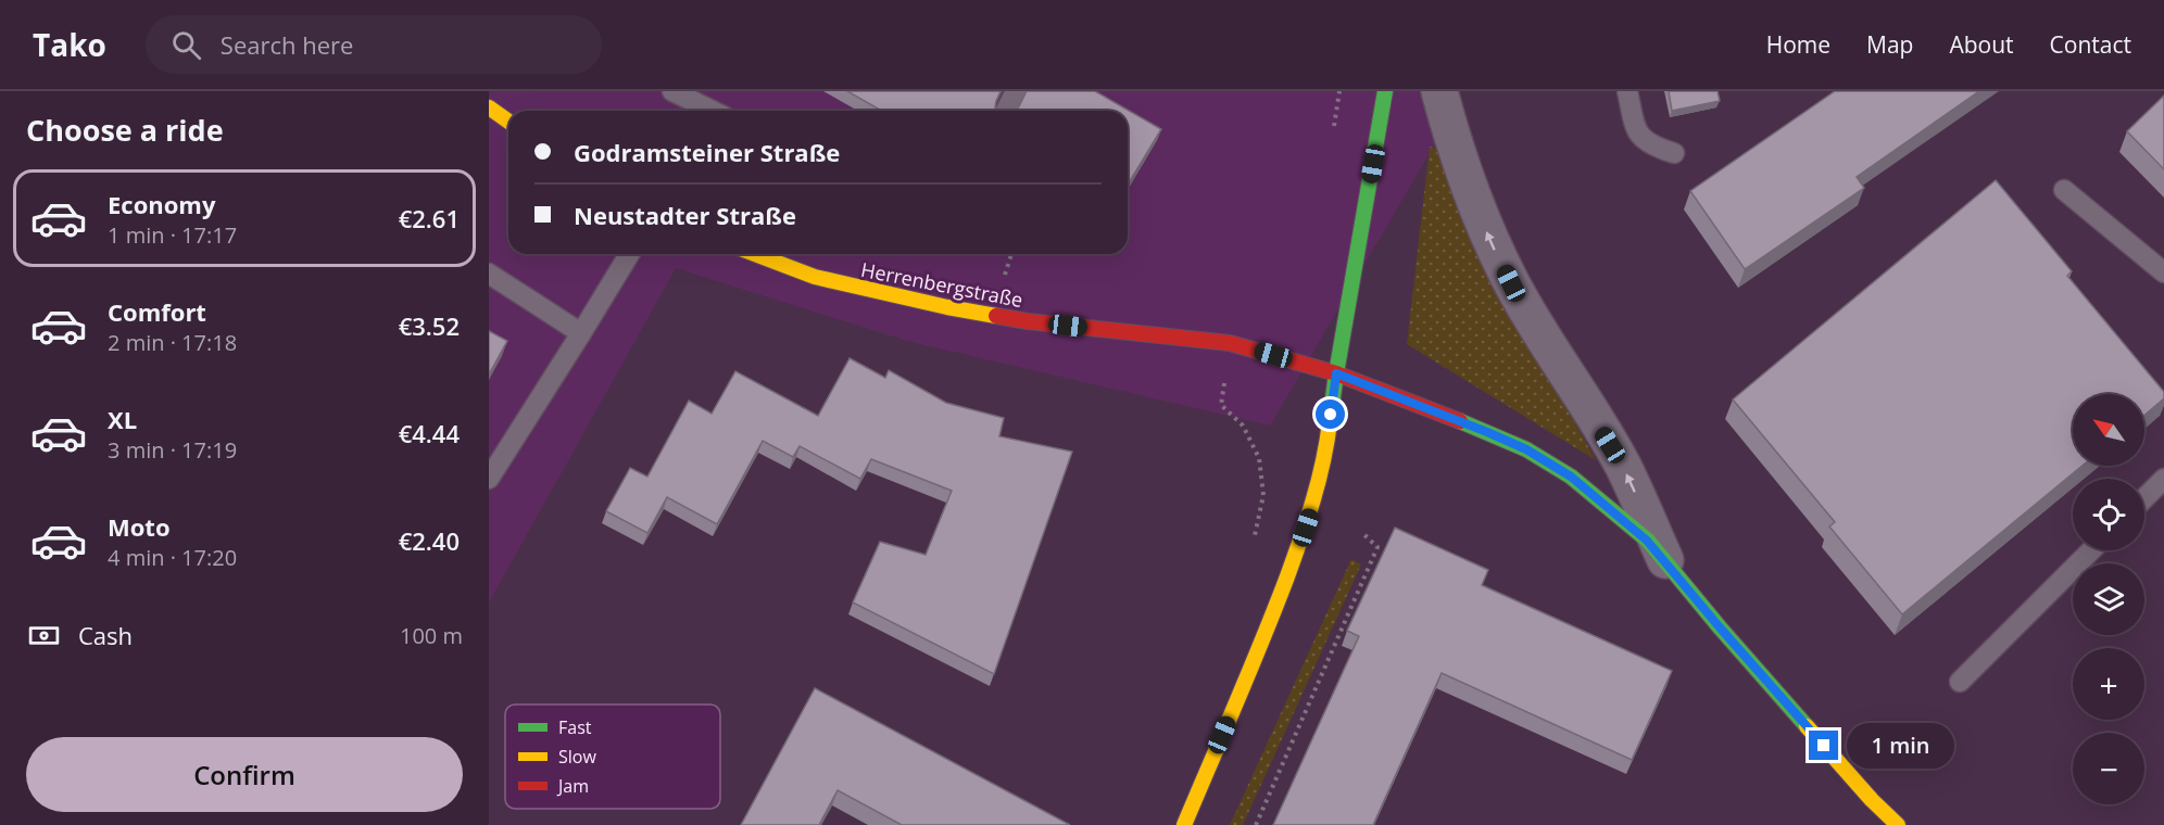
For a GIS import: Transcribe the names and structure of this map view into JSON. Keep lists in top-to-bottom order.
{
  "streets": {
    "street": ["Herrenbergstraße"]
  },
  "legend": ["Fast", "Slow", "Jam"],
  "north": "top left",
  "page": {
    "header": "Tako",
    "search": "Search here",
    "nav": [
      "Home",
      "Map",
      "About",
      "Contact"
    ],
    "heading": "Choose a ride",
    "banner": ["Godramsteiner Straße", "Neustadter Straße"],
    "list": [
      {
        "name": "Economy",
        "note": "1 min · 17:17",
        "value": "€2.61"
      },
      {
        "name": "Comfort",
        "note": "2 min · 17:18",
        "value": "€3.52"
      },
      {
        "name": "XL",
        "note": "3 min · 17:19",
        "value": "€4.44"
      },
      {
        "name": "Moto",
        "note": "4 min · 17:20",
        "value": "€2.40"
      }
    ],
    "map_buttons": ["+", "−"],
    "pay": ["Cash", "100 m"],
    "bubble": "1 min",
    "buttons": "Confirm"
  }
}
